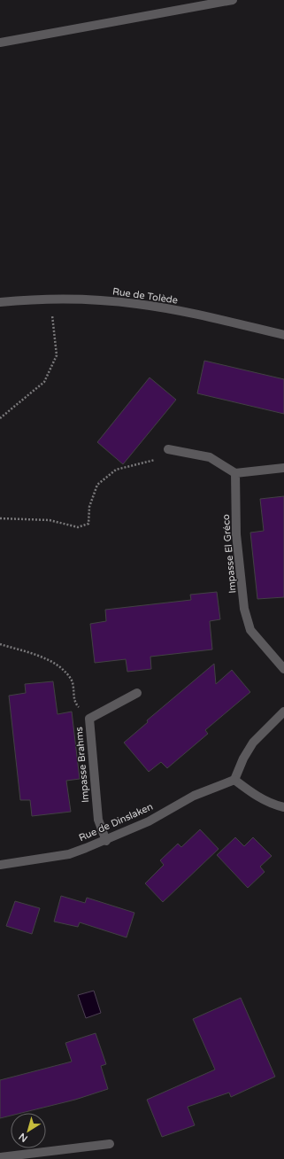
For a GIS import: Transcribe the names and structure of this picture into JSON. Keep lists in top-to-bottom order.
{
  "streets": {
    "street": [
      "Rue de Tolède",
      "Impasse El Gréco",
      "Impasse Brahms",
      "Rue de Dinslaken"
    ]
  },
  "crossings": [
    ["Impasse Brahms", "Rue de Dinslaken"]
  ],
  "north": "bottom left"
}
